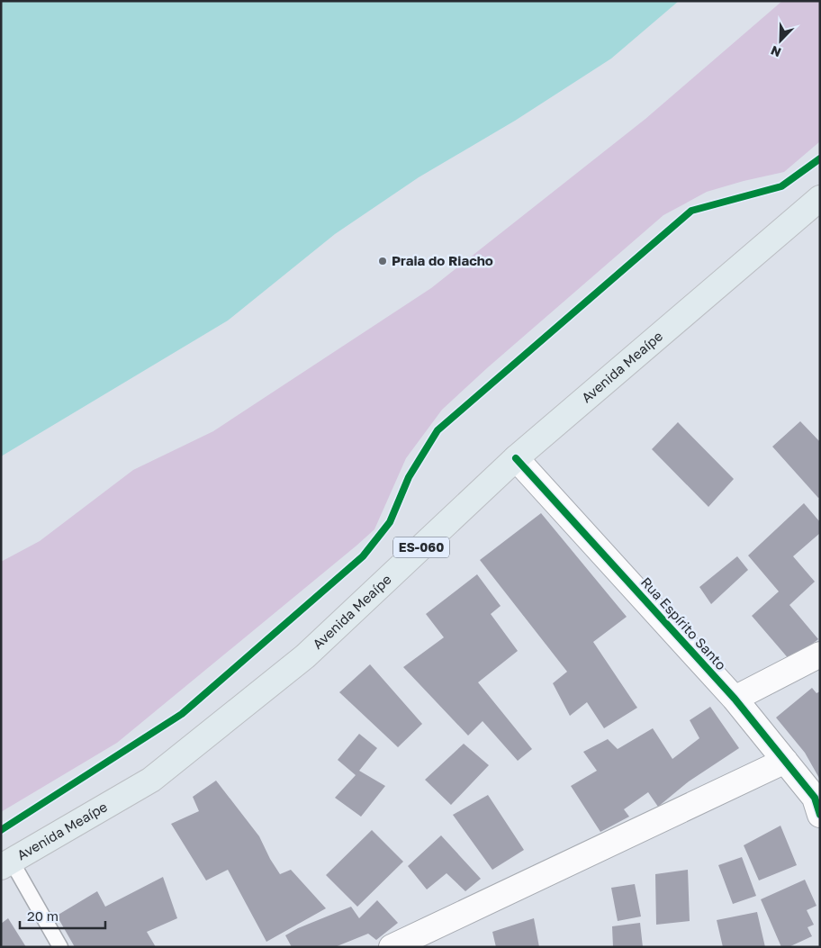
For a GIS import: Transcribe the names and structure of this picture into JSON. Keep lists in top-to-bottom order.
{
  "streets": {
    "main road": ["Avenida Meaípe", "ES-060"],
    "street": ["Rua Espírito Santo"]
  },
  "crossings": [
    ["Avenida Meaípe", "Rua Espírito Santo"]
  ],
  "places": ["Praia do Riacho"],
  "scale_bar": "20 m",
  "north": "bottom left"
}
